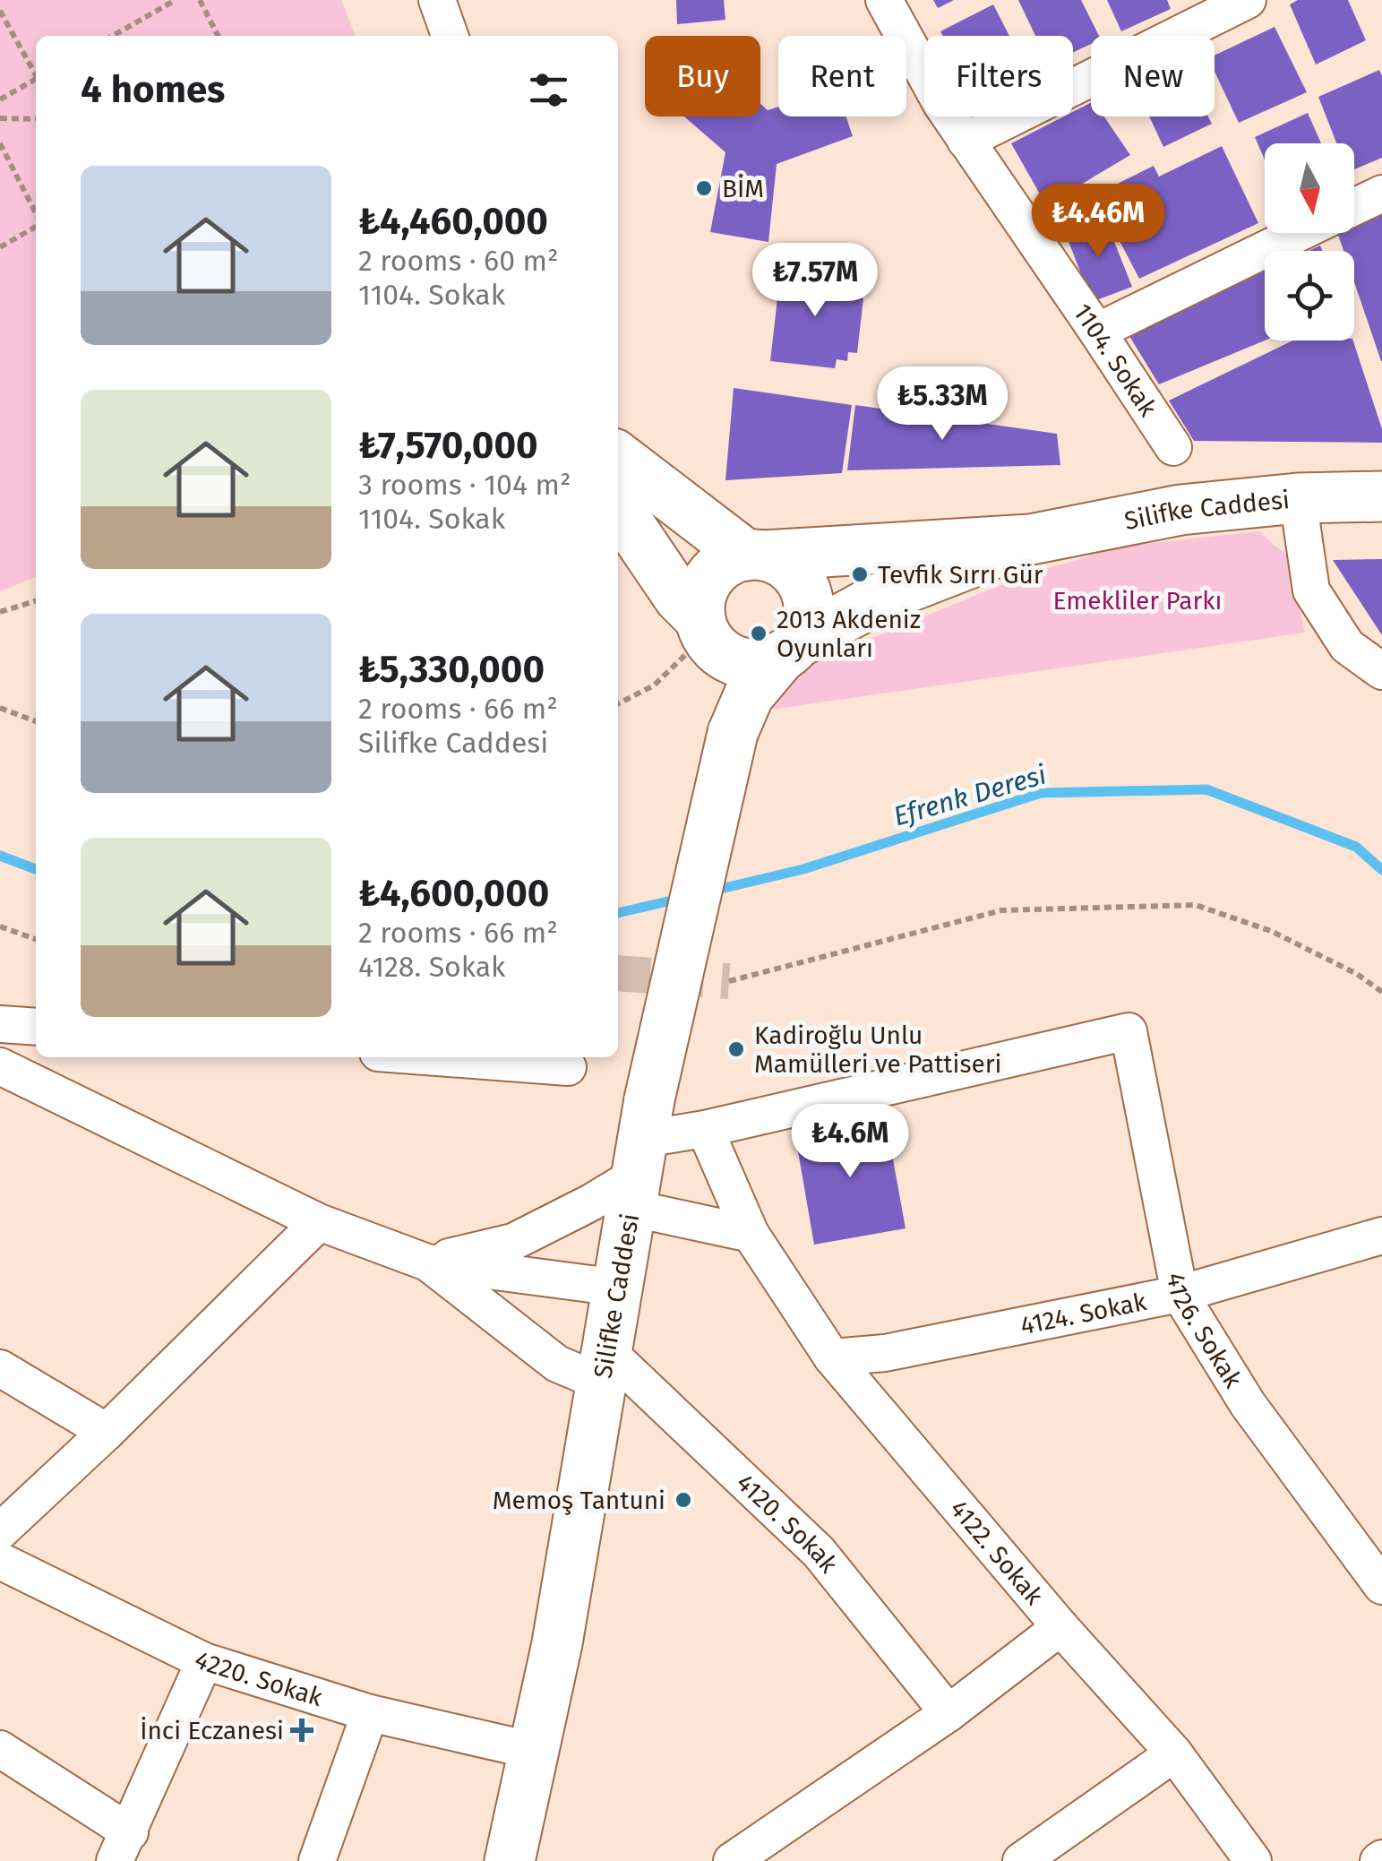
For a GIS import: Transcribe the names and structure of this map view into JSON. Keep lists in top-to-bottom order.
{
  "streets": {
    "street": [
      "1104. Sokak",
      "Silifke Caddesi",
      "4124. Sokak",
      "4126. Sokak",
      "4120. Sokak",
      "4122. Sokak",
      "4220. Sokak"
    ]
  },
  "crossings": [
    ["Silifke Caddesi", "4120. Sokak"],
    ["Silifke Caddesi", "4220. Sokak"],
    ["4124. Sokak", "4126. Sokak"],
    ["4124. Sokak", "4122. Sokak"],
    ["4126. Sokak", "4122. Sokak"]
  ],
  "water": ["Efrenk Deresi"],
  "parks": ["Emekliler Parkı"],
  "places": {
    "other": [
      "BİM",
      "Tevfik Sırrı Gür",
      "2013 Akdeniz Oyunları",
      "Kadiroğlu Unlu Mamülleri ve Pattiseri",
      "Memoş Tantuni"
    ],
    "health": ["İnci Eczanesi"]
  },
  "north": "bottom",
  "page": {
    "chip": [
      "Buy",
      "Rent",
      "Filters",
      "New"
    ],
    "heading": "4 homes",
    "list": [
      {
        "name": "₺4,460,000",
        "note": "2 rooms · 60 m² · 1104. Sokak"
      },
      {
        "name": "₺7,570,000",
        "note": "3 rooms · 104 m² · 1104. Sokak"
      },
      {
        "name": "₺5,330,000",
        "note": "2 rooms · 66 m² · Silifke Caddesi"
      },
      {
        "name": "₺4,600,000",
        "note": "2 rooms · 66 m² · 4128. Sokak"
      }
    ],
    "price": [
      "₺4.46M",
      "₺7.57M",
      "₺5.33M",
      "₺4.6M"
    ]
  }
}
